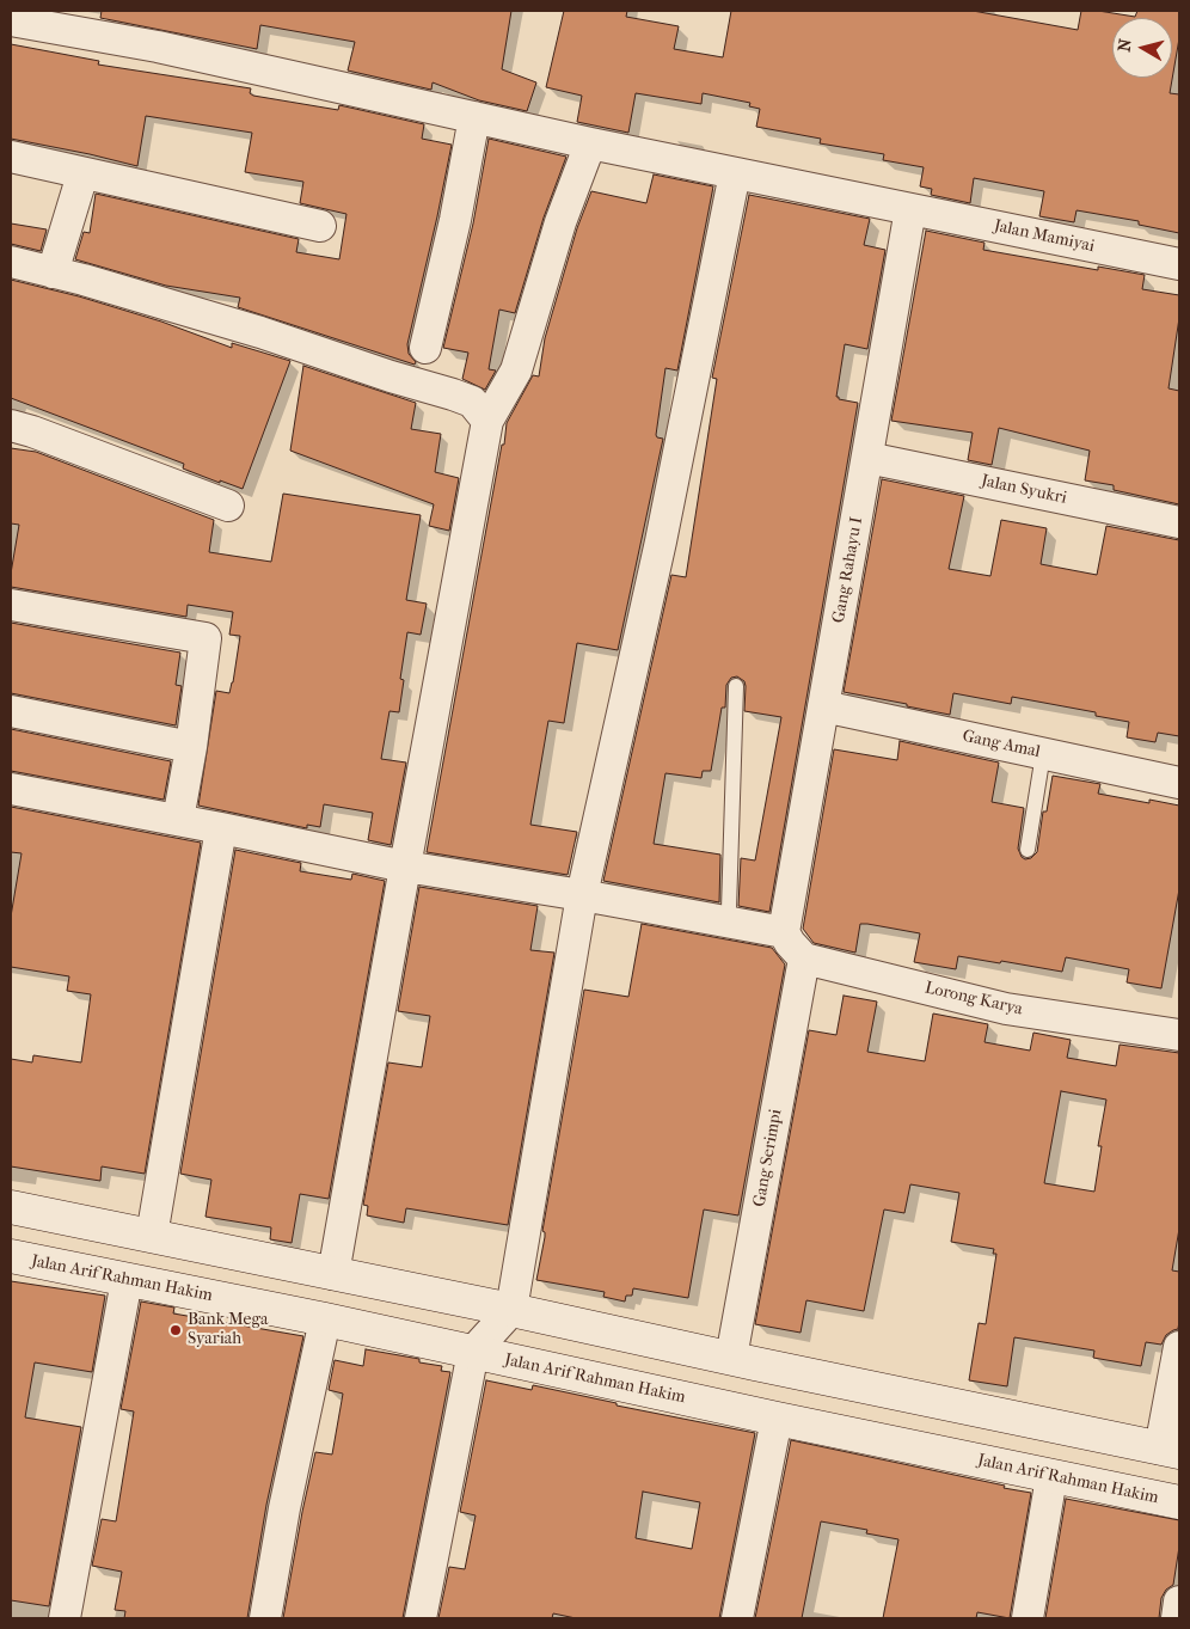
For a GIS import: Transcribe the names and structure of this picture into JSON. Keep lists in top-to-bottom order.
{
  "streets": {
    "main road": ["Jalan Arif Rahman Hakim"],
    "street": [
      "Jalan Mamiyai",
      "Jalan Syukri",
      "Gang Rahayu I",
      "Gang Amal",
      "Lorong Karya",
      "Gang Serimpi"
    ]
  },
  "crossings": [
    ["Jalan Mamiyai", "Gang Rahayu I"],
    ["Jalan Syukri", "Gang Rahayu I"],
    ["Gang Rahayu I", "Gang Amal"],
    ["Lorong Karya", "Gang Serimpi"]
  ],
  "places": ["Bank Mega Syariah"],
  "north": "left"
}
